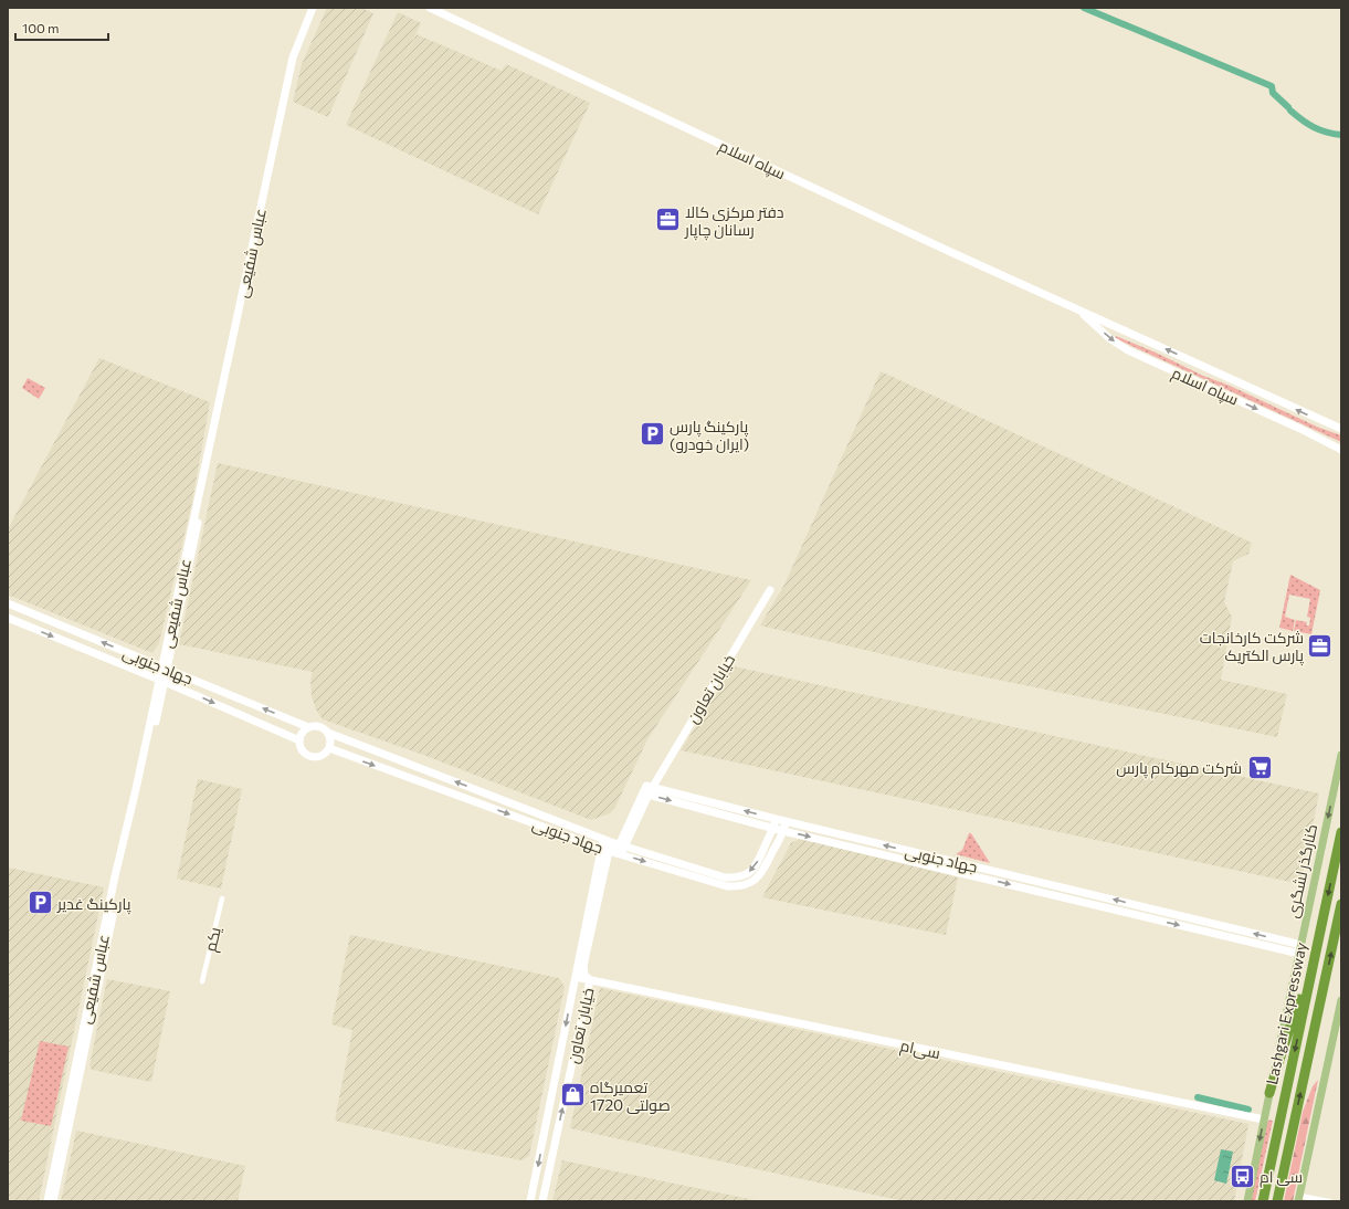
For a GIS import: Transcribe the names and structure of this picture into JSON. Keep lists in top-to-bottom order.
{
  "streets": {
    "highway": ["Lashgari Expressway"],
    "main road": ["کنارگذر لشگری"],
    "street": [
      "سپاه اسلام",
      "عباس شفیعی",
      "جهاد جنوبی",
      "خیابان تعاون",
      "یکم",
      "سی‌ام"
    ]
  },
  "crossings": [
    ["عباس شفیعی", "جهاد جنوبی"],
    ["جهاد جنوبی", "خیابان تعاون"],
    ["جهاد جنوبی", "کنارگذر لشگری"],
    ["خیابان تعاون", "سی‌ام"],
    ["کنارگذر لشگری", "سی‌ام"]
  ],
  "one_way": ["کنارگذر لشگری"],
  "places": {
    "office": ["دفتر مرکزی کالا رسانان چاپار", "شرکت کارخانجات پارس الکتریک"],
    "parking": ["پارکینگ پارس (ایران خودرو)", "پارکینگ غدیر"],
    "supermarket": ["شرکت مهرکام پارس"],
    "shop": ["تعمیرگاه 1720 صولتی"],
    "bus stop": ["سی ام"]
  },
  "scale_bar": "100 m"
}
